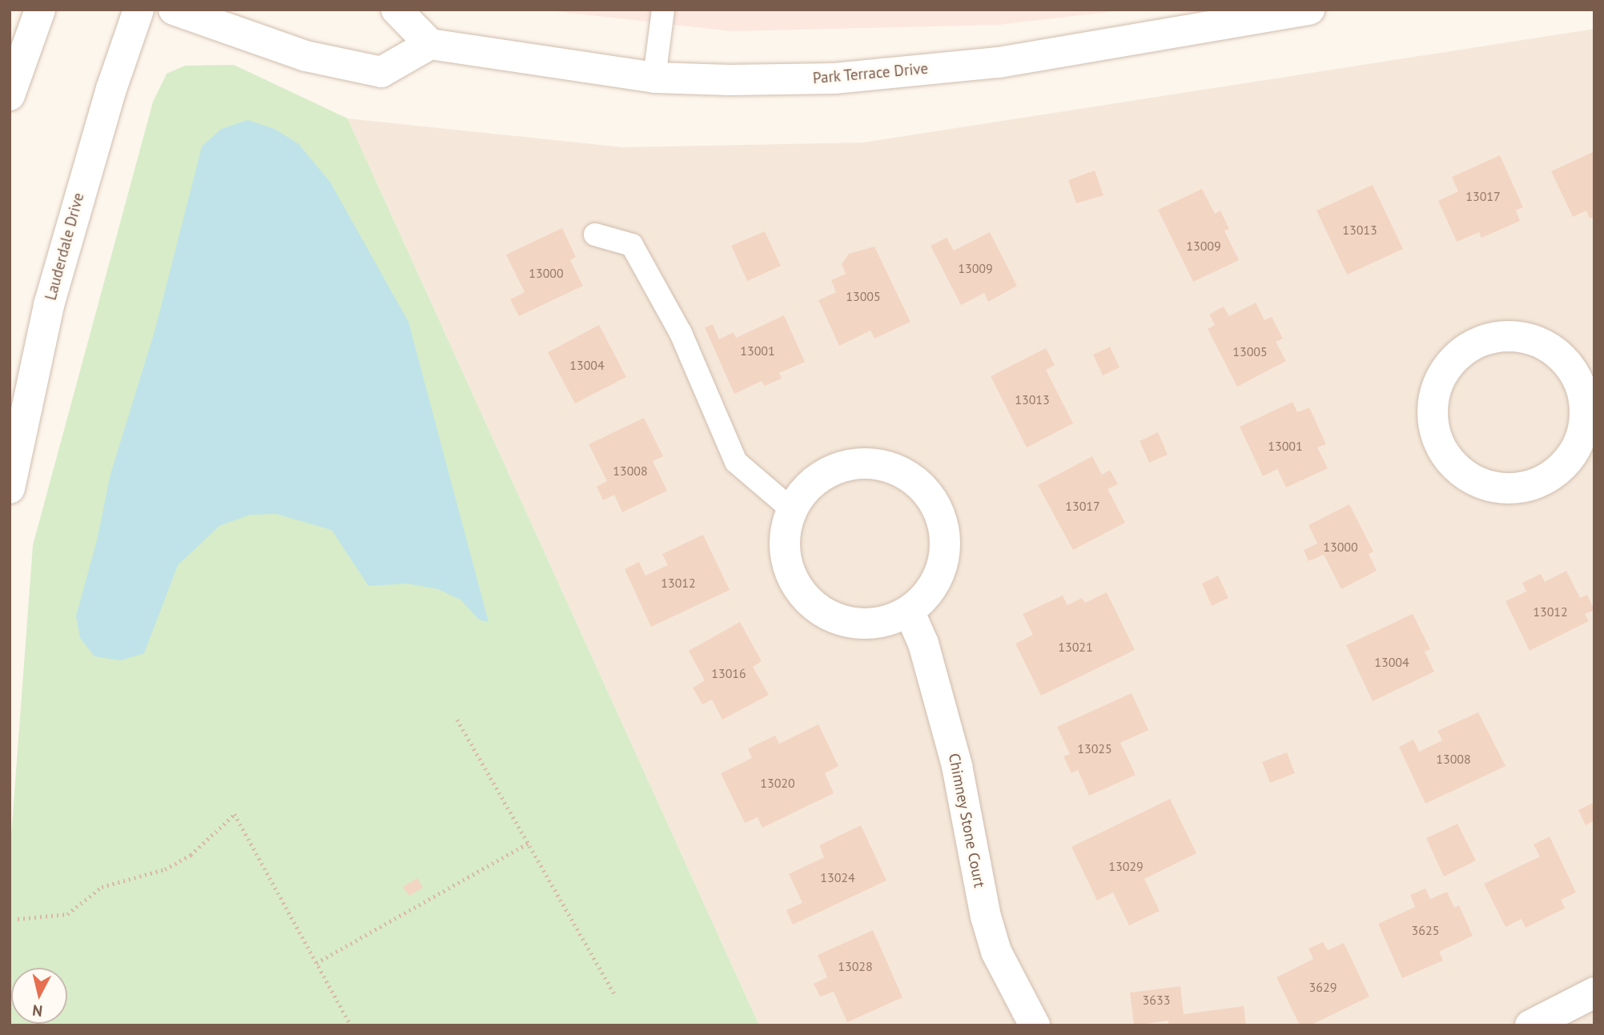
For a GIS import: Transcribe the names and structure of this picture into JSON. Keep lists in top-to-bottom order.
{
  "streets": {
    "street": ["Park Terrace Drive", "Lauderdale Drive", "Chimney Stone Court"]
  },
  "house_numbers": [
    "13017",
    "13013",
    "13009",
    "13009",
    "13000",
    "13005",
    "13001",
    "13005",
    "13004",
    "13013",
    "13001",
    "13008",
    "13017",
    "13000",
    "13012",
    "13012",
    "13021",
    "13004",
    "13016",
    "13025",
    "13008",
    "13020",
    "13029",
    "13024",
    "3625",
    "13028",
    "3629",
    "3633"
  ],
  "north": "bottom"
}
